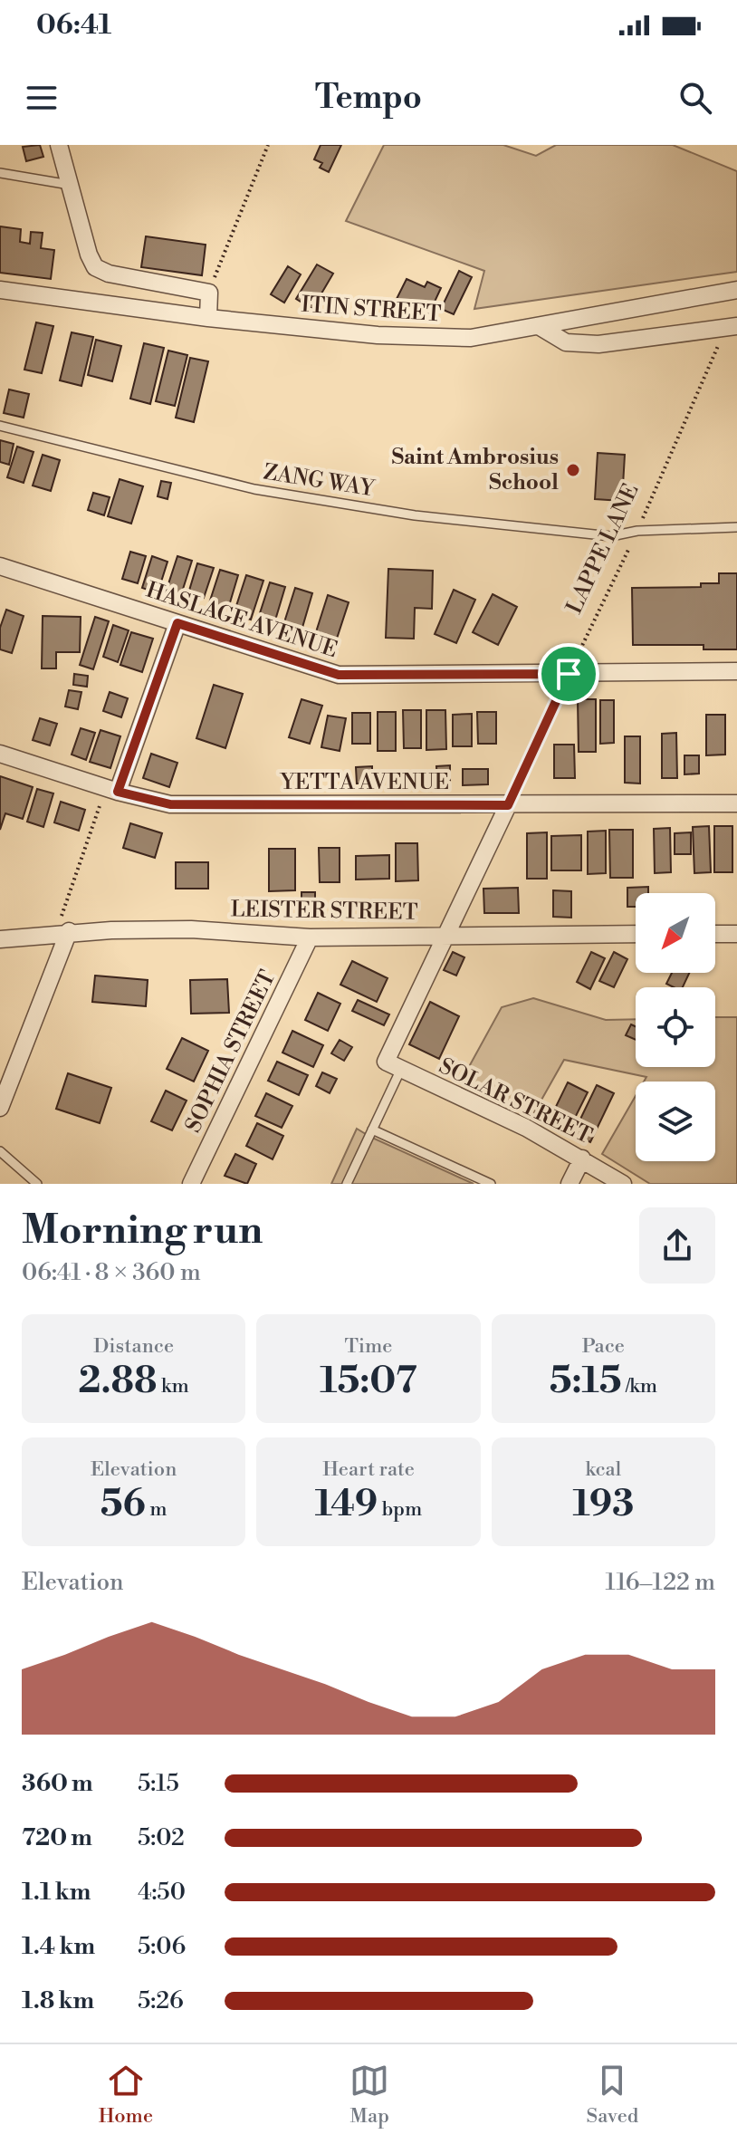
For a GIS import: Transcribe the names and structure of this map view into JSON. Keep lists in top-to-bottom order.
{
  "streets": {
    "street": [
      "ITIN STREET",
      "HASLAGE AVENUE",
      "YETTA AVENUE",
      "LEISTER STREET",
      "SOPHIA STREET",
      "SOLAR STREET"
    ],
    "lane": ["ZANG WAY"],
    "path": ["LAPPE LANE"]
  },
  "crossings": [
    ["ZANG WAY", "LAPPE LANE"],
    ["LAPPE LANE", "HASLAGE AVENUE"],
    ["LAPPE LANE", "YETTA AVENUE"],
    ["LEISTER STREET", "SOPHIA STREET"]
  ],
  "places": ["Saint Ambrosius School"],
  "north": "bottom left",
  "page": {
    "status": "06:41",
    "header": "Tempo",
    "heading": ["Morning run", "06:41 · 8 × 360 m"],
    "stats": [
      ["Distance", "2.88 km"],
      ["Time", "15:07"],
      ["Pace", "5:15 /km"],
      ["Elevation", "56 m"],
      ["Heart rate", "149 bpm"],
      ["kcal", "193"]
    ],
    "chart": ["Elevation", "116–122 m"],
    "list": [
      {
        "name": "360 m",
        "note": "5:15"
      },
      {
        "name": "720 m",
        "note": "5:02"
      },
      {
        "name": "1.1 km",
        "note": "4:50"
      },
      {
        "name": "1.4 km",
        "note": "5:06"
      },
      {
        "name": "1.8 km",
        "note": "5:26"
      }
    ],
    "tabs": ["Home", "Map", "Saved"]
  }
}
